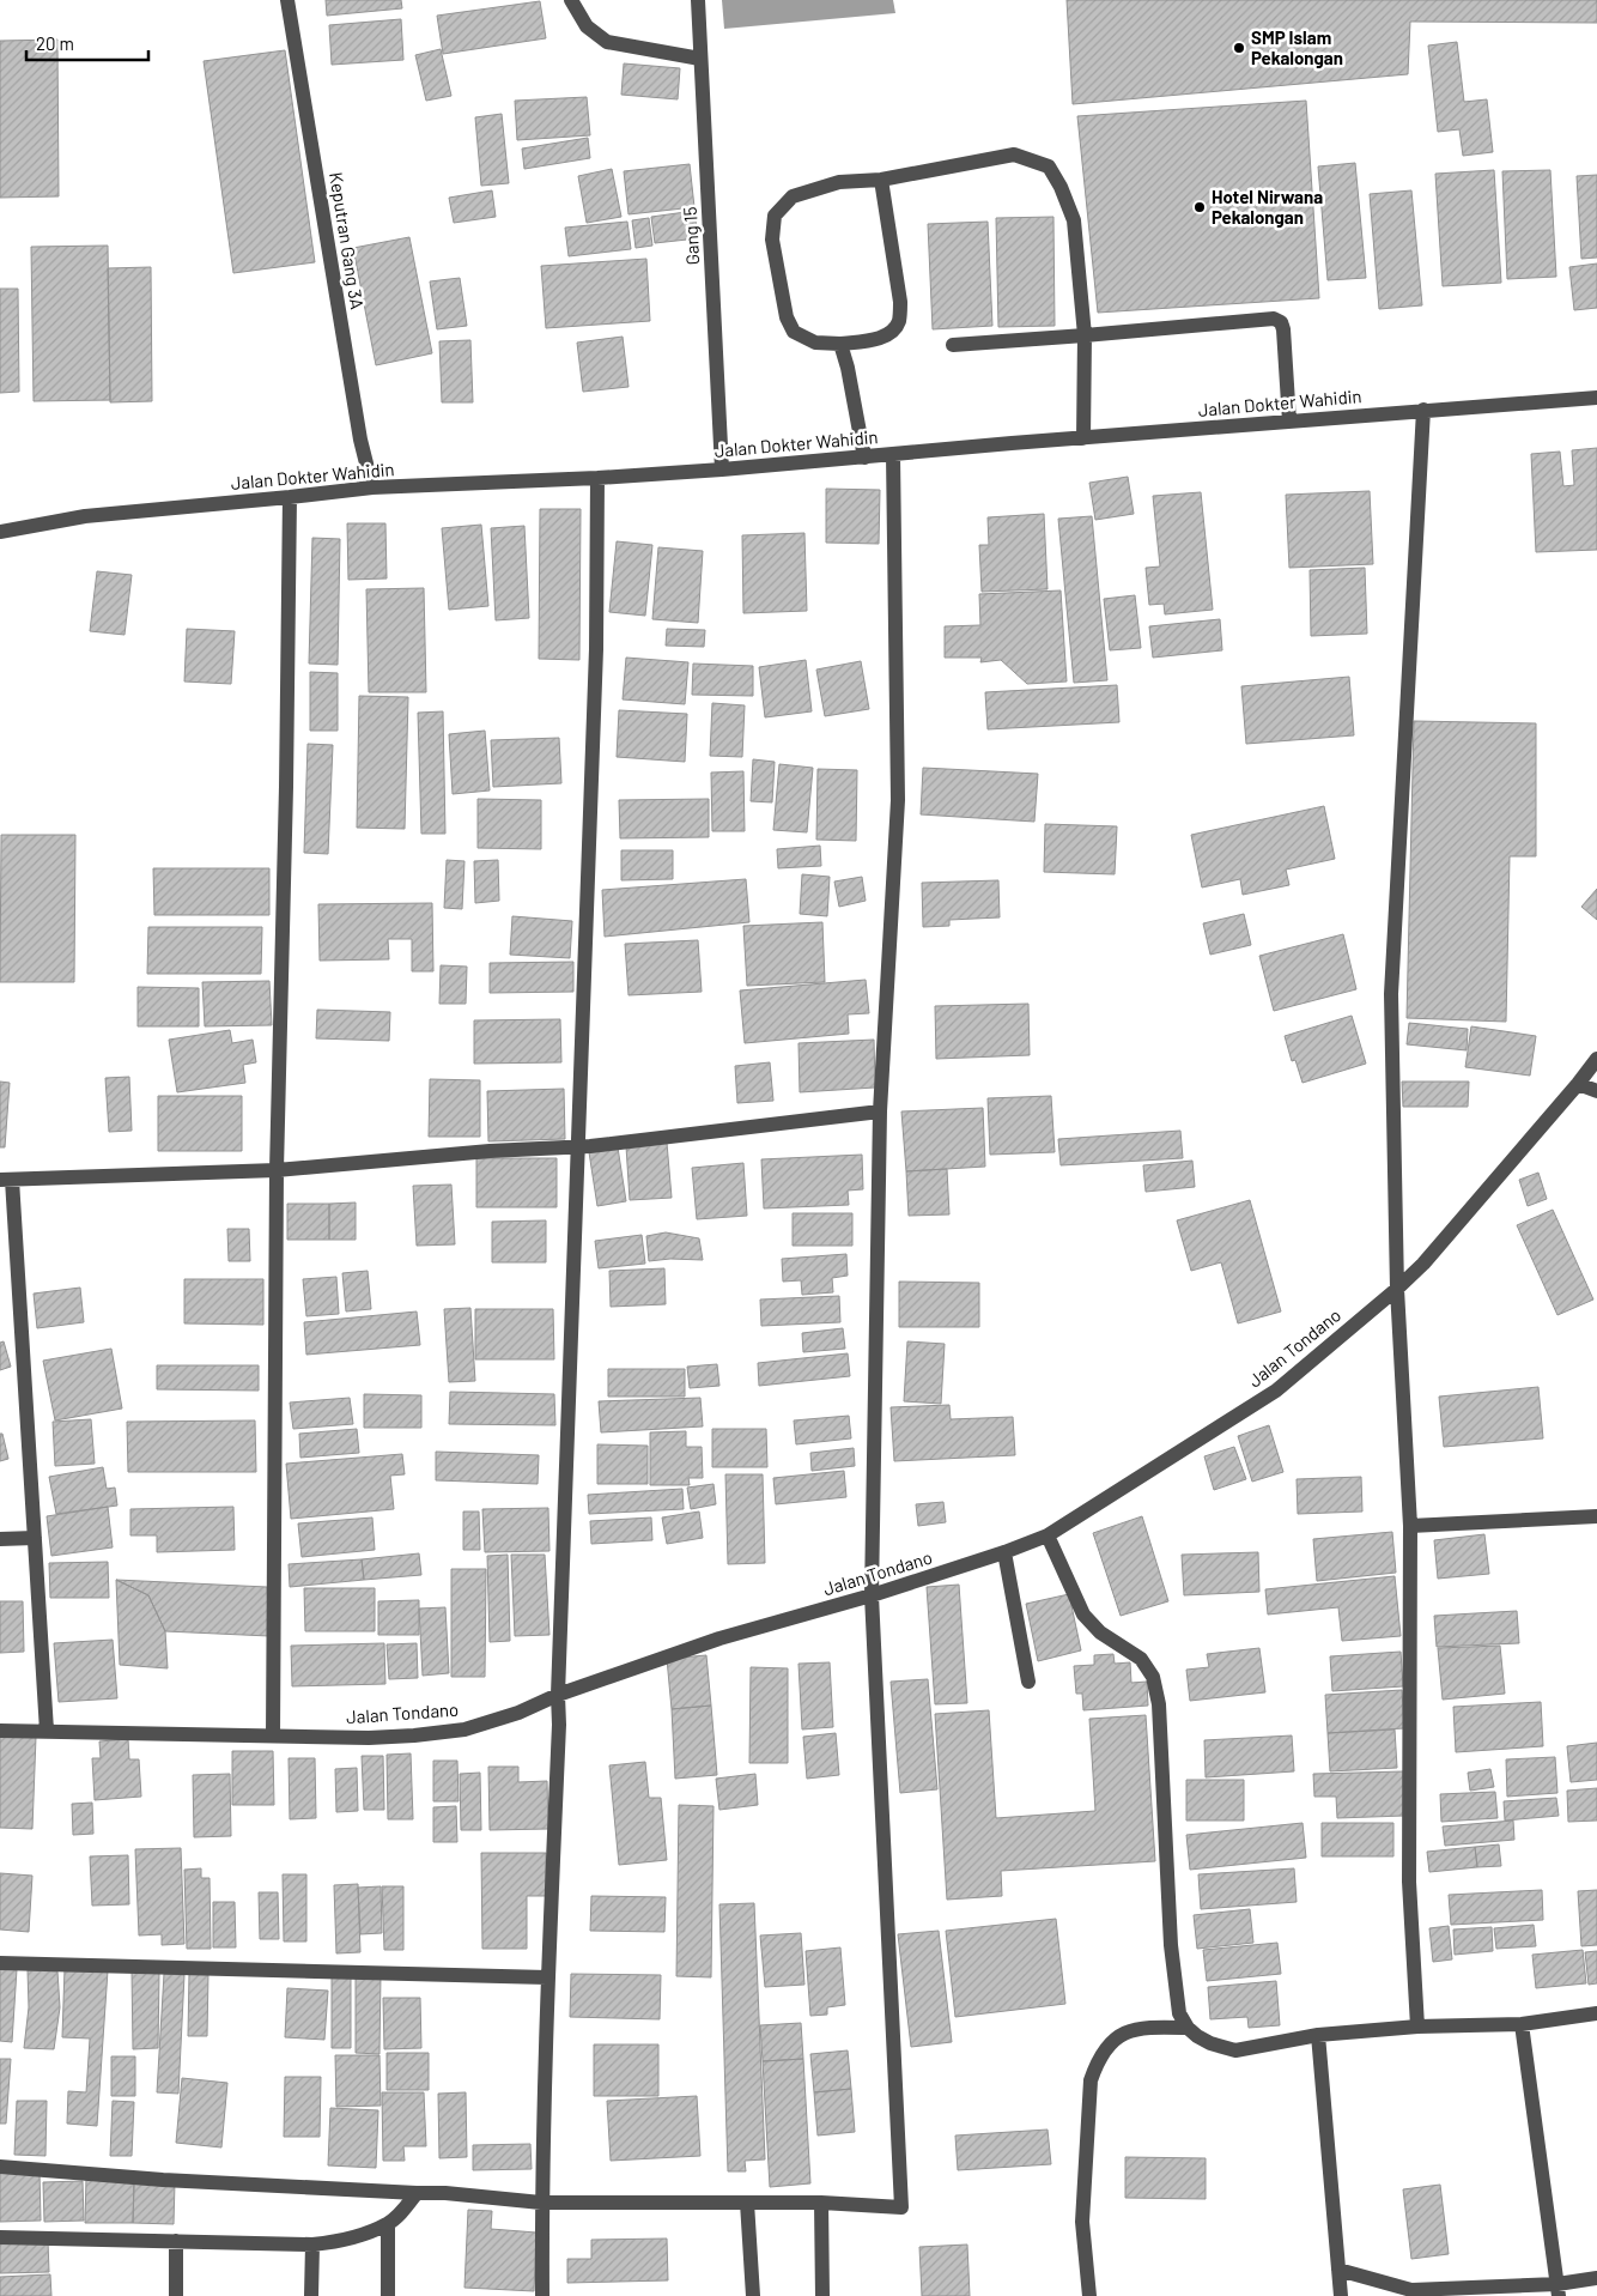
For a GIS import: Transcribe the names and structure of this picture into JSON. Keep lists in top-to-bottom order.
{
  "streets": {
    "street": [
      "Gang 15",
      "Keputran Gang 3A",
      "Jalan Dokter Wahidin",
      "Jalan Tondano"
    ]
  },
  "crossings": [
    ["Gang 15", "Jalan Dokter Wahidin"],
    ["Keputran Gang 3A", "Jalan Dokter Wahidin"]
  ],
  "places": ["SMP Islam Pekalongan", "Hotel Nirwana Pekalongan"],
  "scale_bar": "20 m"
}
